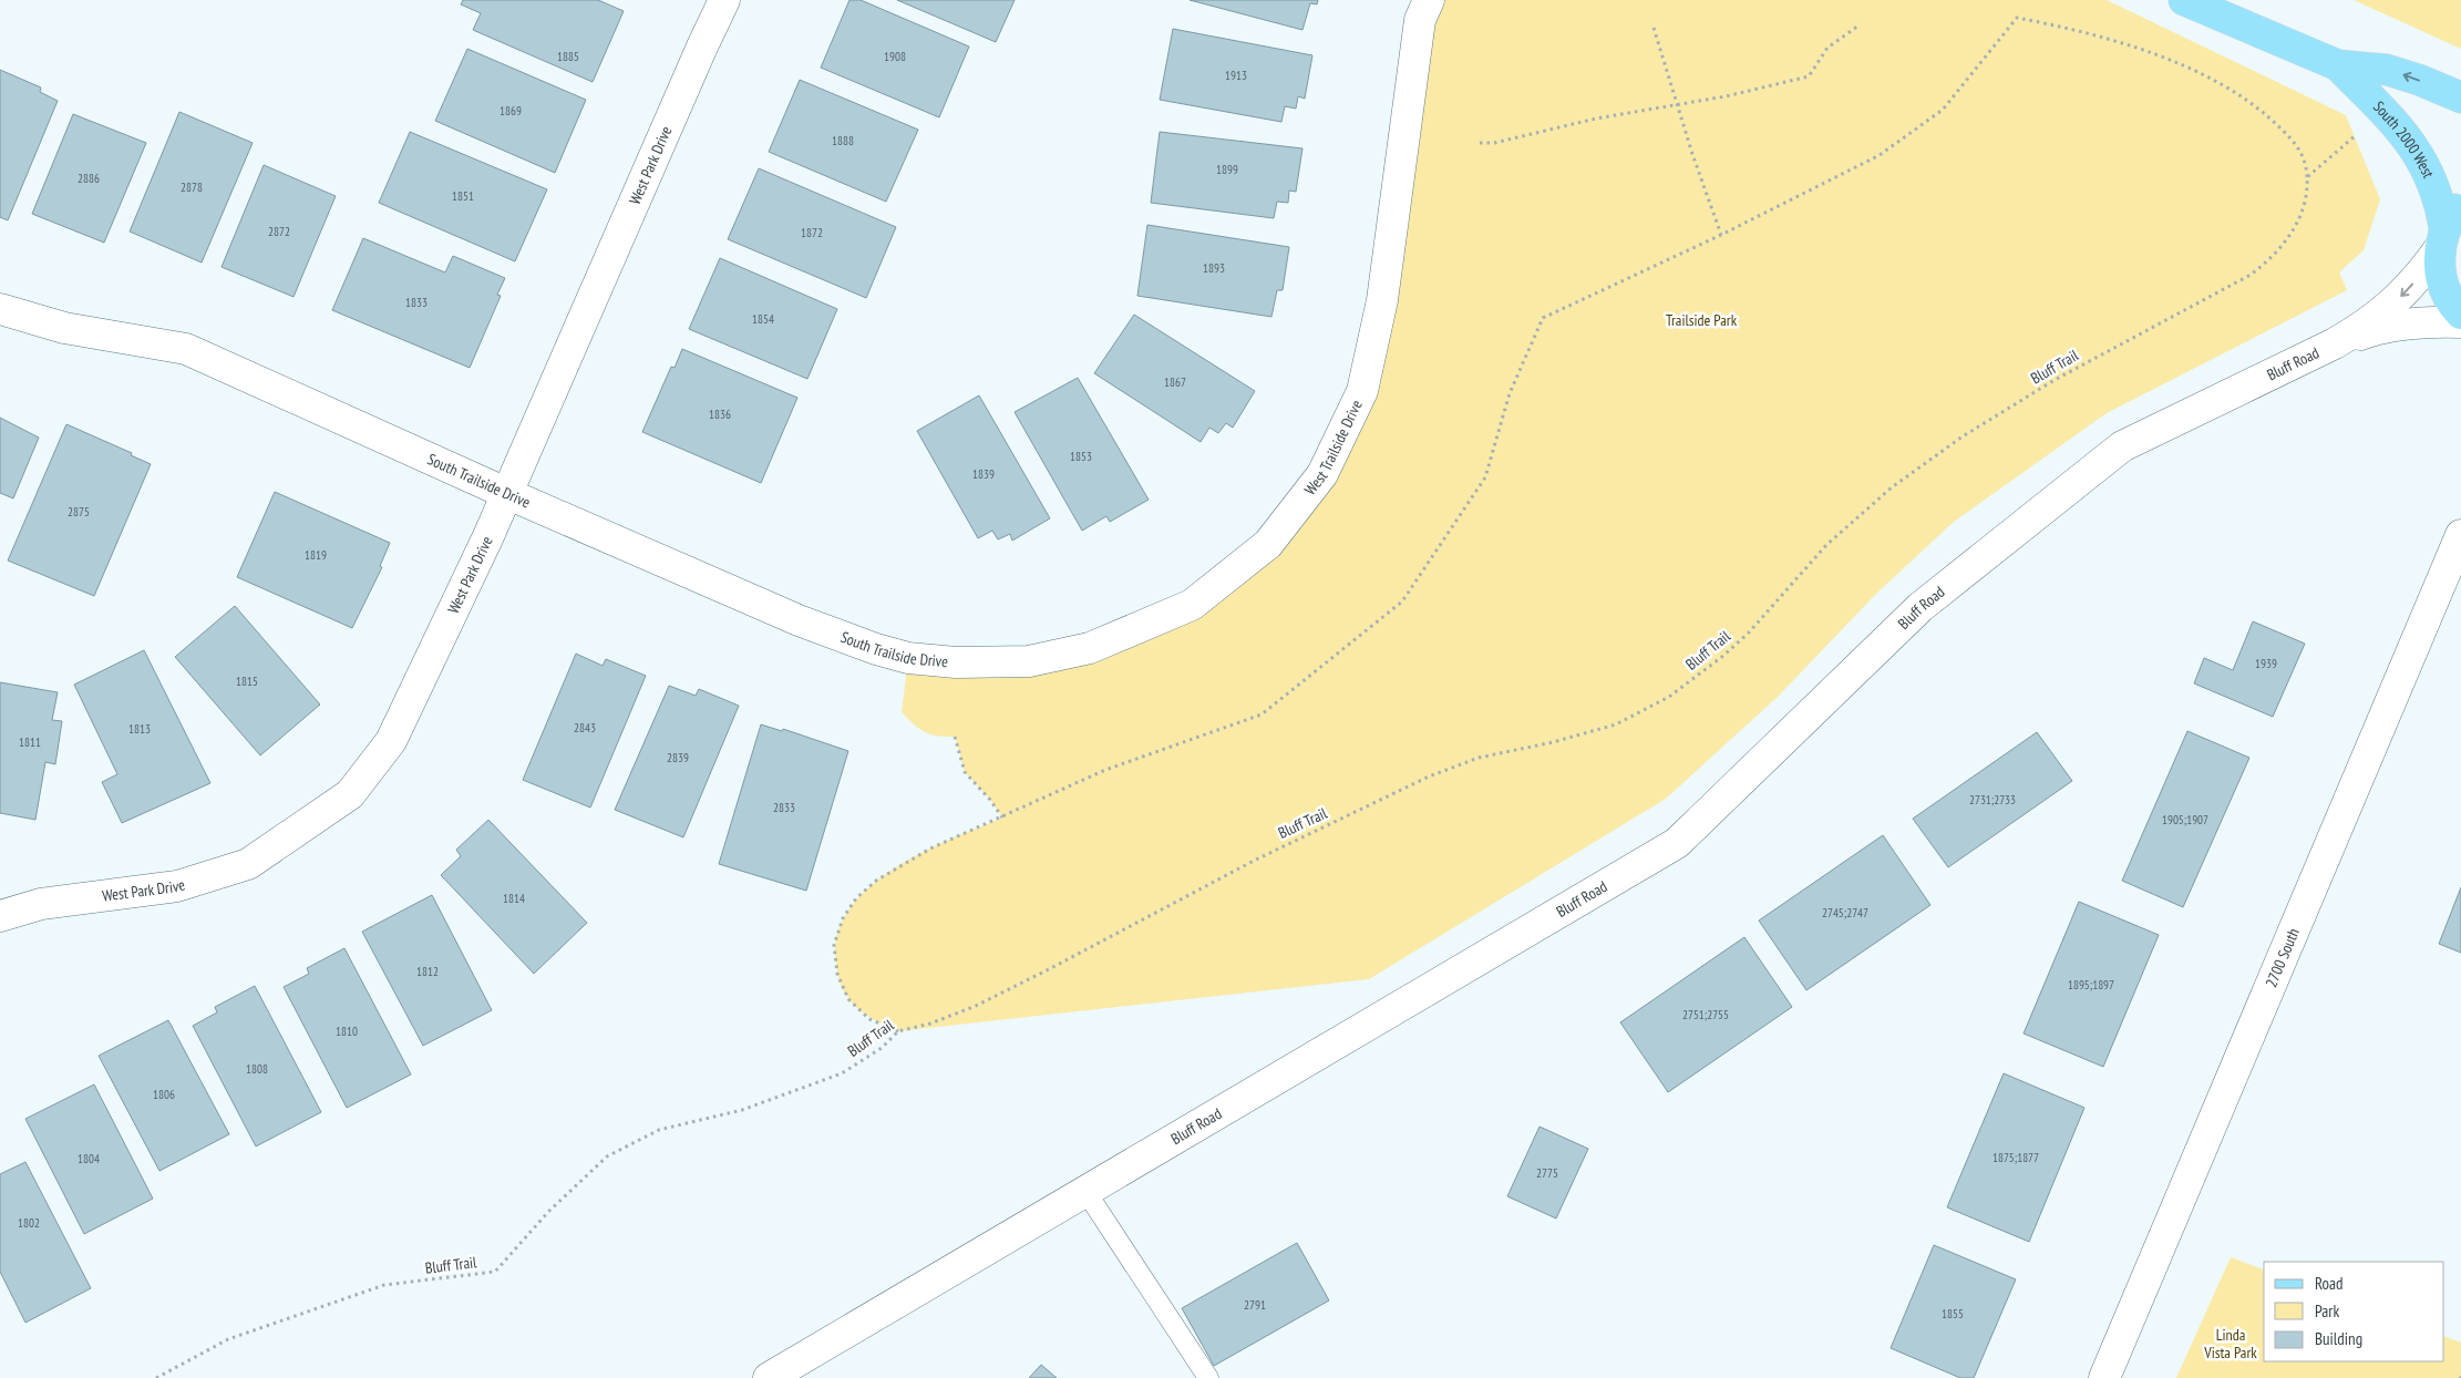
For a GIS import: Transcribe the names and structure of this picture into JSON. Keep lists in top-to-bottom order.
{
  "streets": {
    "main road": ["South 2000 West"],
    "street": [
      "West Park Drive",
      "Bluff Road",
      "West Trailside Drive",
      "South Trailside Drive",
      "2700 South"
    ],
    "path": ["Bluff Trail"]
  },
  "crossings": [
    ["South 2000 West", "Bluff Road"],
    ["West Park Drive", "South Trailside Drive"],
    ["West Trailside Drive", "South Trailside Drive"]
  ],
  "parks": ["Trailside Park", "Linda Vista Park"],
  "house_numbers": [
    "1885",
    "1908",
    "1913",
    "1869",
    "1888",
    "1899",
    "2886",
    "2878",
    "1851",
    "2872",
    "1872",
    "1893",
    "1833",
    "1854",
    "1867",
    "1836",
    "1853",
    "1839",
    "2875",
    "1819",
    "1939",
    "1815",
    "2843",
    "1813",
    "1811",
    "2839",
    "2731;2733",
    "2833",
    "1905;1907",
    "1814",
    "2745;2747",
    "1812",
    "1895;1897",
    "2751;2755",
    "1810",
    "1808",
    "1806",
    "1875;1877",
    "1804",
    "2775",
    "1802",
    "2791",
    "1855"
  ],
  "legend": ["Road", "Park", "Building"]
}
